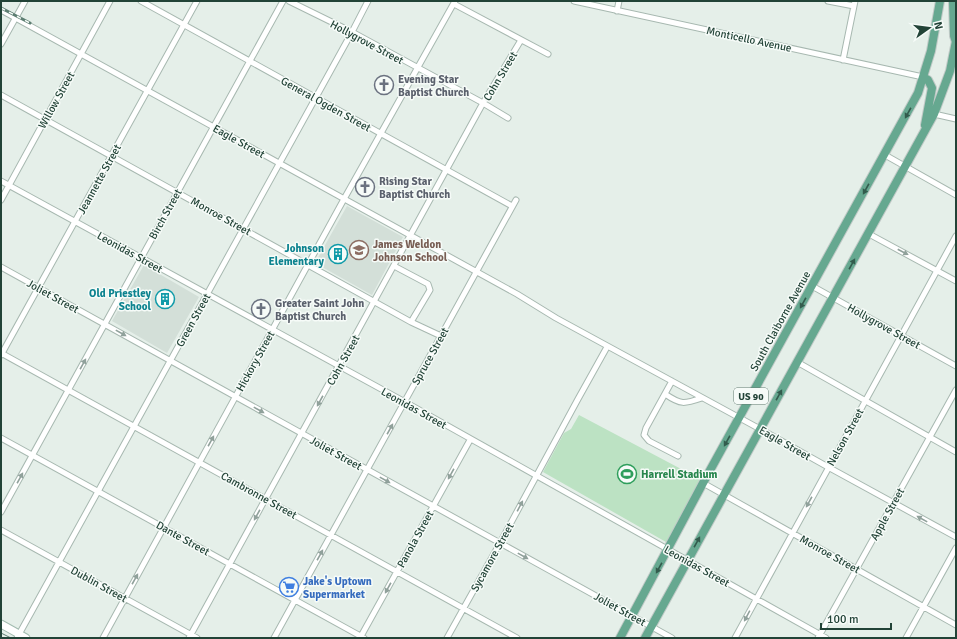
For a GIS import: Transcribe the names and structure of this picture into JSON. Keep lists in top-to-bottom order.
{
  "streets": {
    "main road": ["South Claiborne Avenue", "US 90"],
    "street": [
      "Monticello Avenue",
      "Hollygrove Street",
      "Cohn Street",
      "Willow Street",
      "General Ogden Street",
      "Eagle Street",
      "Jeannette Street",
      "Birch Street",
      "Monroe Street",
      "Leonidas Street",
      "Joliet Street",
      "Green Street",
      "Spruce Street",
      "Hickory Street",
      "Nelson Street",
      "Cambronne Street",
      "Apple Street",
      "Dante Street",
      "Panola Street",
      "Sycamore Street",
      "Dublin Street"
    ]
  },
  "crossings": [
    ["Monticello Avenue", "South Claiborne Avenue"],
    ["Monticello Avenue", "US 90"],
    ["Hollygrove Street", "Cohn Street"],
    ["Hollygrove Street", "Green Street"],
    ["Hollygrove Street", "South Claiborne Avenue"],
    ["Hollygrove Street", "Hickory Street"],
    ["Hollygrove Street", "US 90"],
    ["Hollygrove Street", "Nelson Street"],
    ["Cohn Street", "General Ogden Street"],
    ["Cohn Street", "Eagle Street"],
    ["Cohn Street", "Monroe Street"],
    ["Cohn Street", "Leonidas Street"],
    ["Cohn Street", "Joliet Street"],
    ["Cohn Street", "Cambronne Street"],
    ["Cohn Street", "Dante Street"],
    ["Cohn Street", "Dublin Street"],
    ["Willow Street", "Eagle Street"],
    ["Willow Street", "Monroe Street"],
    ["Willow Street", "Leonidas Street"],
    ["General Ogden Street", "Jeannette Street"],
    ["General Ogden Street", "Birch Street"],
    ["General Ogden Street", "Green Street"],
    ["General Ogden Street", "Spruce Street"],
    ["General Ogden Street", "Hickory Street"],
    ["Eagle Street", "Jeannette Street"],
    ["Eagle Street", "Birch Street"],
    ["Eagle Street", "Green Street"],
    ["Eagle Street", "South Claiborne Avenue"],
    ["Eagle Street", "Spruce Street"],
    ["Eagle Street", "Hickory Street"],
    ["Eagle Street", "US 90"],
    ["Eagle Street", "Nelson Street"],
    ["Eagle Street", "Apple Street"],
    ["Eagle Street", "Sycamore Street"],
    ["Jeannette Street", "Monroe Street"],
    ["Jeannette Street", "Leonidas Street"],
    ["Jeannette Street", "Joliet Street"],
    ["Jeannette Street", "Cambronne Street"],
    ["Birch Street", "Monroe Street"],
    ["Birch Street", "Leonidas Street"],
    ["Birch Street", "Joliet Street"],
    ["Birch Street", "Cambronne Street"],
    ["Birch Street", "Dante Street"],
    ["Monroe Street", "Green Street"],
    ["Monroe Street", "South Claiborne Avenue"],
    ["Monroe Street", "Spruce Street"],
    ["Monroe Street", "Hickory Street"],
    ["Monroe Street", "US 90"],
    ["Monroe Street", "Nelson Street"],
    ["Monroe Street", "Apple Street"],
    ["Leonidas Street", "Green Street"],
    ["Leonidas Street", "South Claiborne Avenue"],
    ["Leonidas Street", "Spruce Street"],
    ["Leonidas Street", "Hickory Street"],
    ["Leonidas Street", "US 90"],
    ["Leonidas Street", "Nelson Street"],
    ["Leonidas Street", "Apple Street"],
    ["Leonidas Street", "Panola Street"],
    ["Leonidas Street", "Sycamore Street"],
    ["Joliet Street", "Green Street"],
    ["Joliet Street", "South Claiborne Avenue"],
    ["Joliet Street", "Spruce Street"],
    ["Joliet Street", "Hickory Street"],
    ["Joliet Street", "US 90"],
    ["Joliet Street", "Panola Street"],
    ["Joliet Street", "Sycamore Street"],
    ["Green Street", "Cambronne Street"],
    ["Green Street", "Dante Street"],
    ["Green Street", "Dublin Street"],
    ["South Claiborne Avenue", "US 90"],
    ["Spruce Street", "Cambronne Street"],
    ["Spruce Street", "Dante Street"],
    ["Hickory Street", "Cambronne Street"],
    ["Hickory Street", "Dante Street"],
    ["Hickory Street", "Dublin Street"],
    ["Cambronne Street", "Panola Street"],
    ["Cambronne Street", "Sycamore Street"],
    ["Dante Street", "Panola Street"]
  ],
  "one_way": ["Joliet Street", "Panola Street"],
  "places": {
    "church": ["Evening Star Baptist Church", "Rising Star Baptist Church", "Greater Saint John Baptist Church"],
    "school or university": ["James Weldon Johnson School"],
    "building": ["Johnson Elementary", "Old Priestley School"],
    "sports": ["Harrell Stadium"],
    "supermarket": ["Jake's Uptown Supermarket"]
  },
  "scale_bar": "100 m",
  "north": "right"
}
